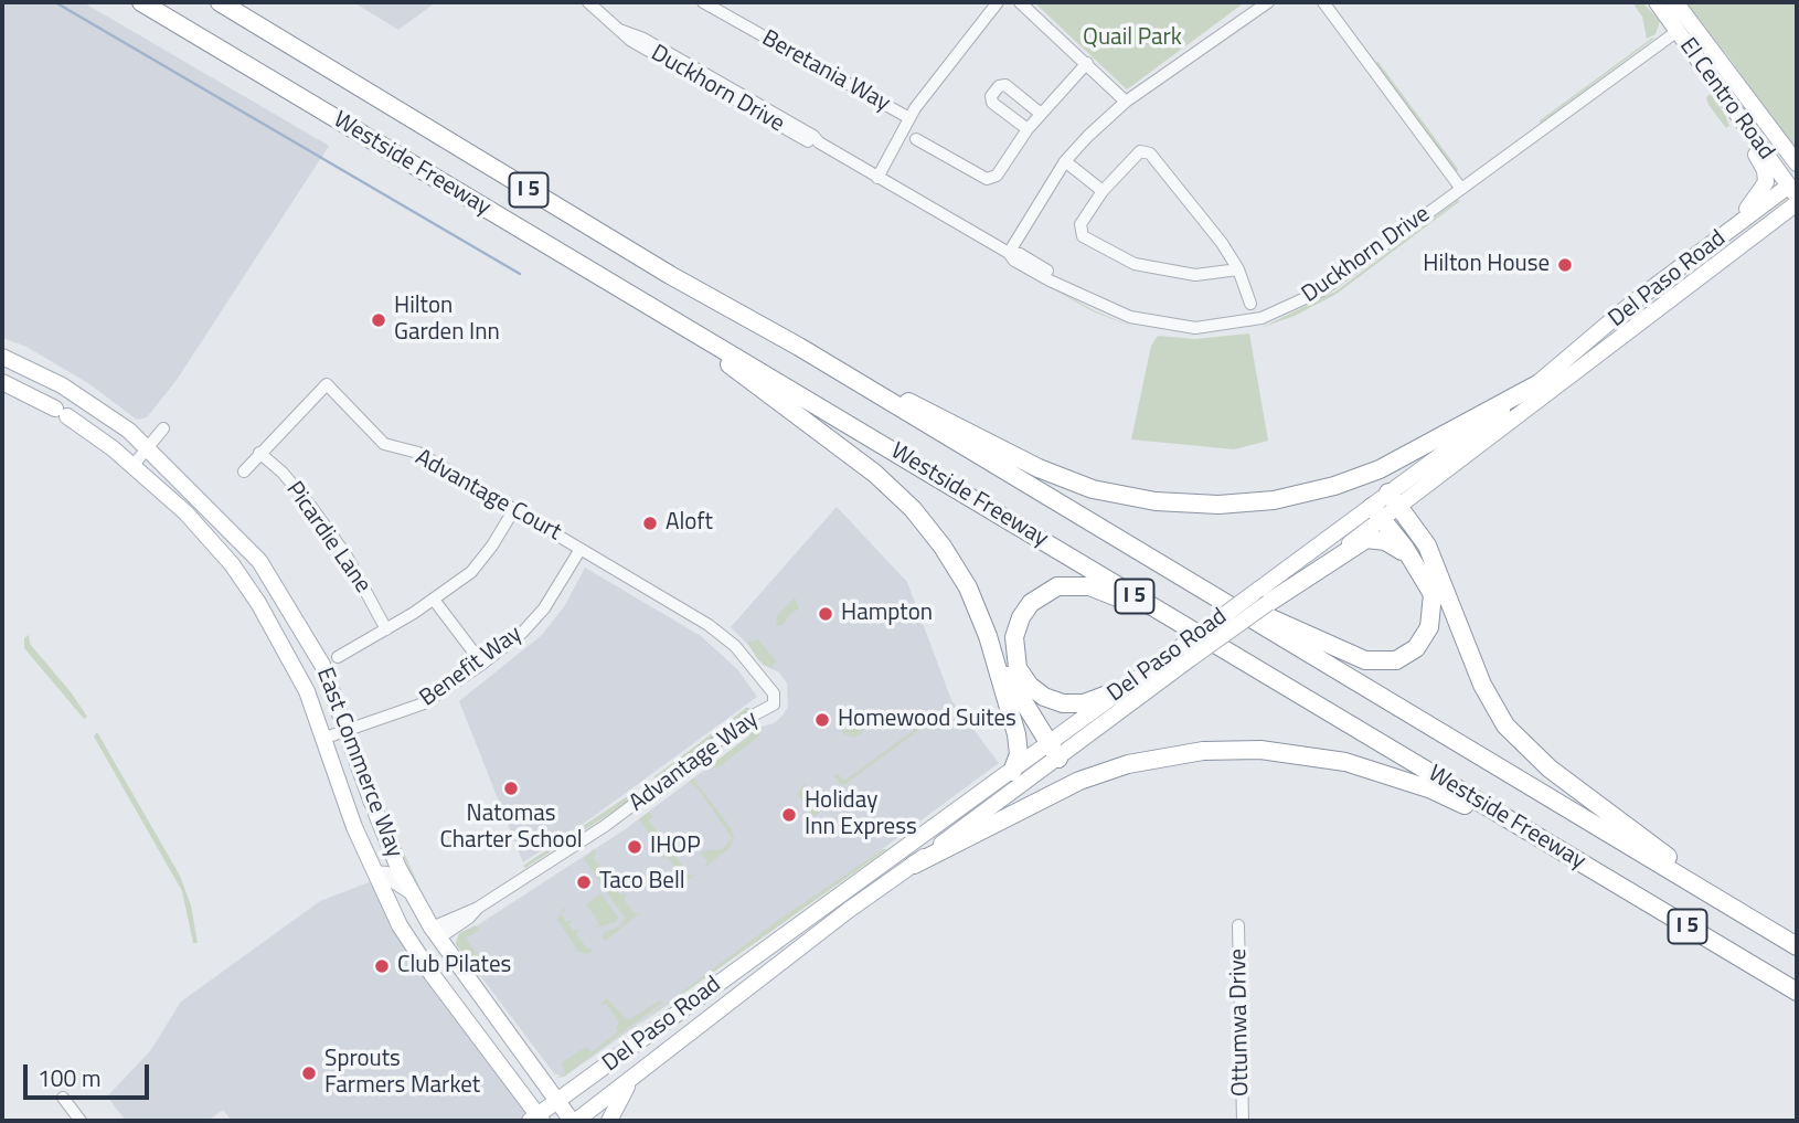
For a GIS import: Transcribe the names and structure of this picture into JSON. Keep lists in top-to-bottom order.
{
  "streets": {
    "highway": ["Westside Freeway", "I 5"],
    "main road": ["El Centro Road", "Del Paso Road", "East Commerce Way"],
    "street": [
      "Beretania Way",
      "Duckhorn Drive",
      "Advantage Court",
      "Picardie Lane",
      "Benefit Way",
      "Advantage Way",
      "Ottumwa Drive"
    ]
  },
  "crossings": [
    ["Duckhorn Drive", "El Centro Road"],
    ["El Centro Road", "Del Paso Road"],
    ["Del Paso Road", "East Commerce Way"],
    ["Advantage Court", "Picardie Lane"],
    ["Advantage Court", "Benefit Way"],
    ["Advantage Court", "Advantage Way"],
    ["Benefit Way", "Advantage Way"],
    ["Benefit Way", "East Commerce Way"],
    ["Advantage Way", "East Commerce Way"]
  ],
  "parks": ["Quail Park"],
  "places": [
    "Hilton House",
    "Hilton Garden Inn",
    "Aloft",
    "Hampton",
    "Homewood Suites",
    "Natomas Charter School",
    "Holiday Inn Express",
    "IHOP",
    "Taco Bell",
    "Club Pilates",
    "Sprouts Farmers Market"
  ],
  "scale_bar": "100 m"
}
